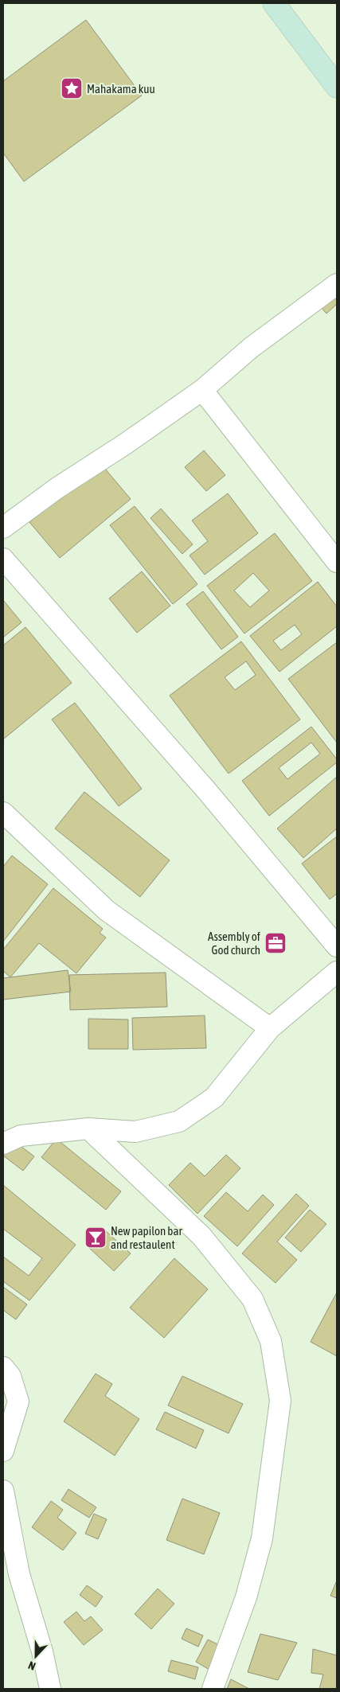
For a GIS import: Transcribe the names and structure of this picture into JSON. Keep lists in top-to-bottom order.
{
  "places": {
    "place": ["Mahakama kuu"],
    "office": ["Assembly of God church"],
    "bar": ["New papilon bar and restaulent"]
  },
  "north": "bottom"
}
